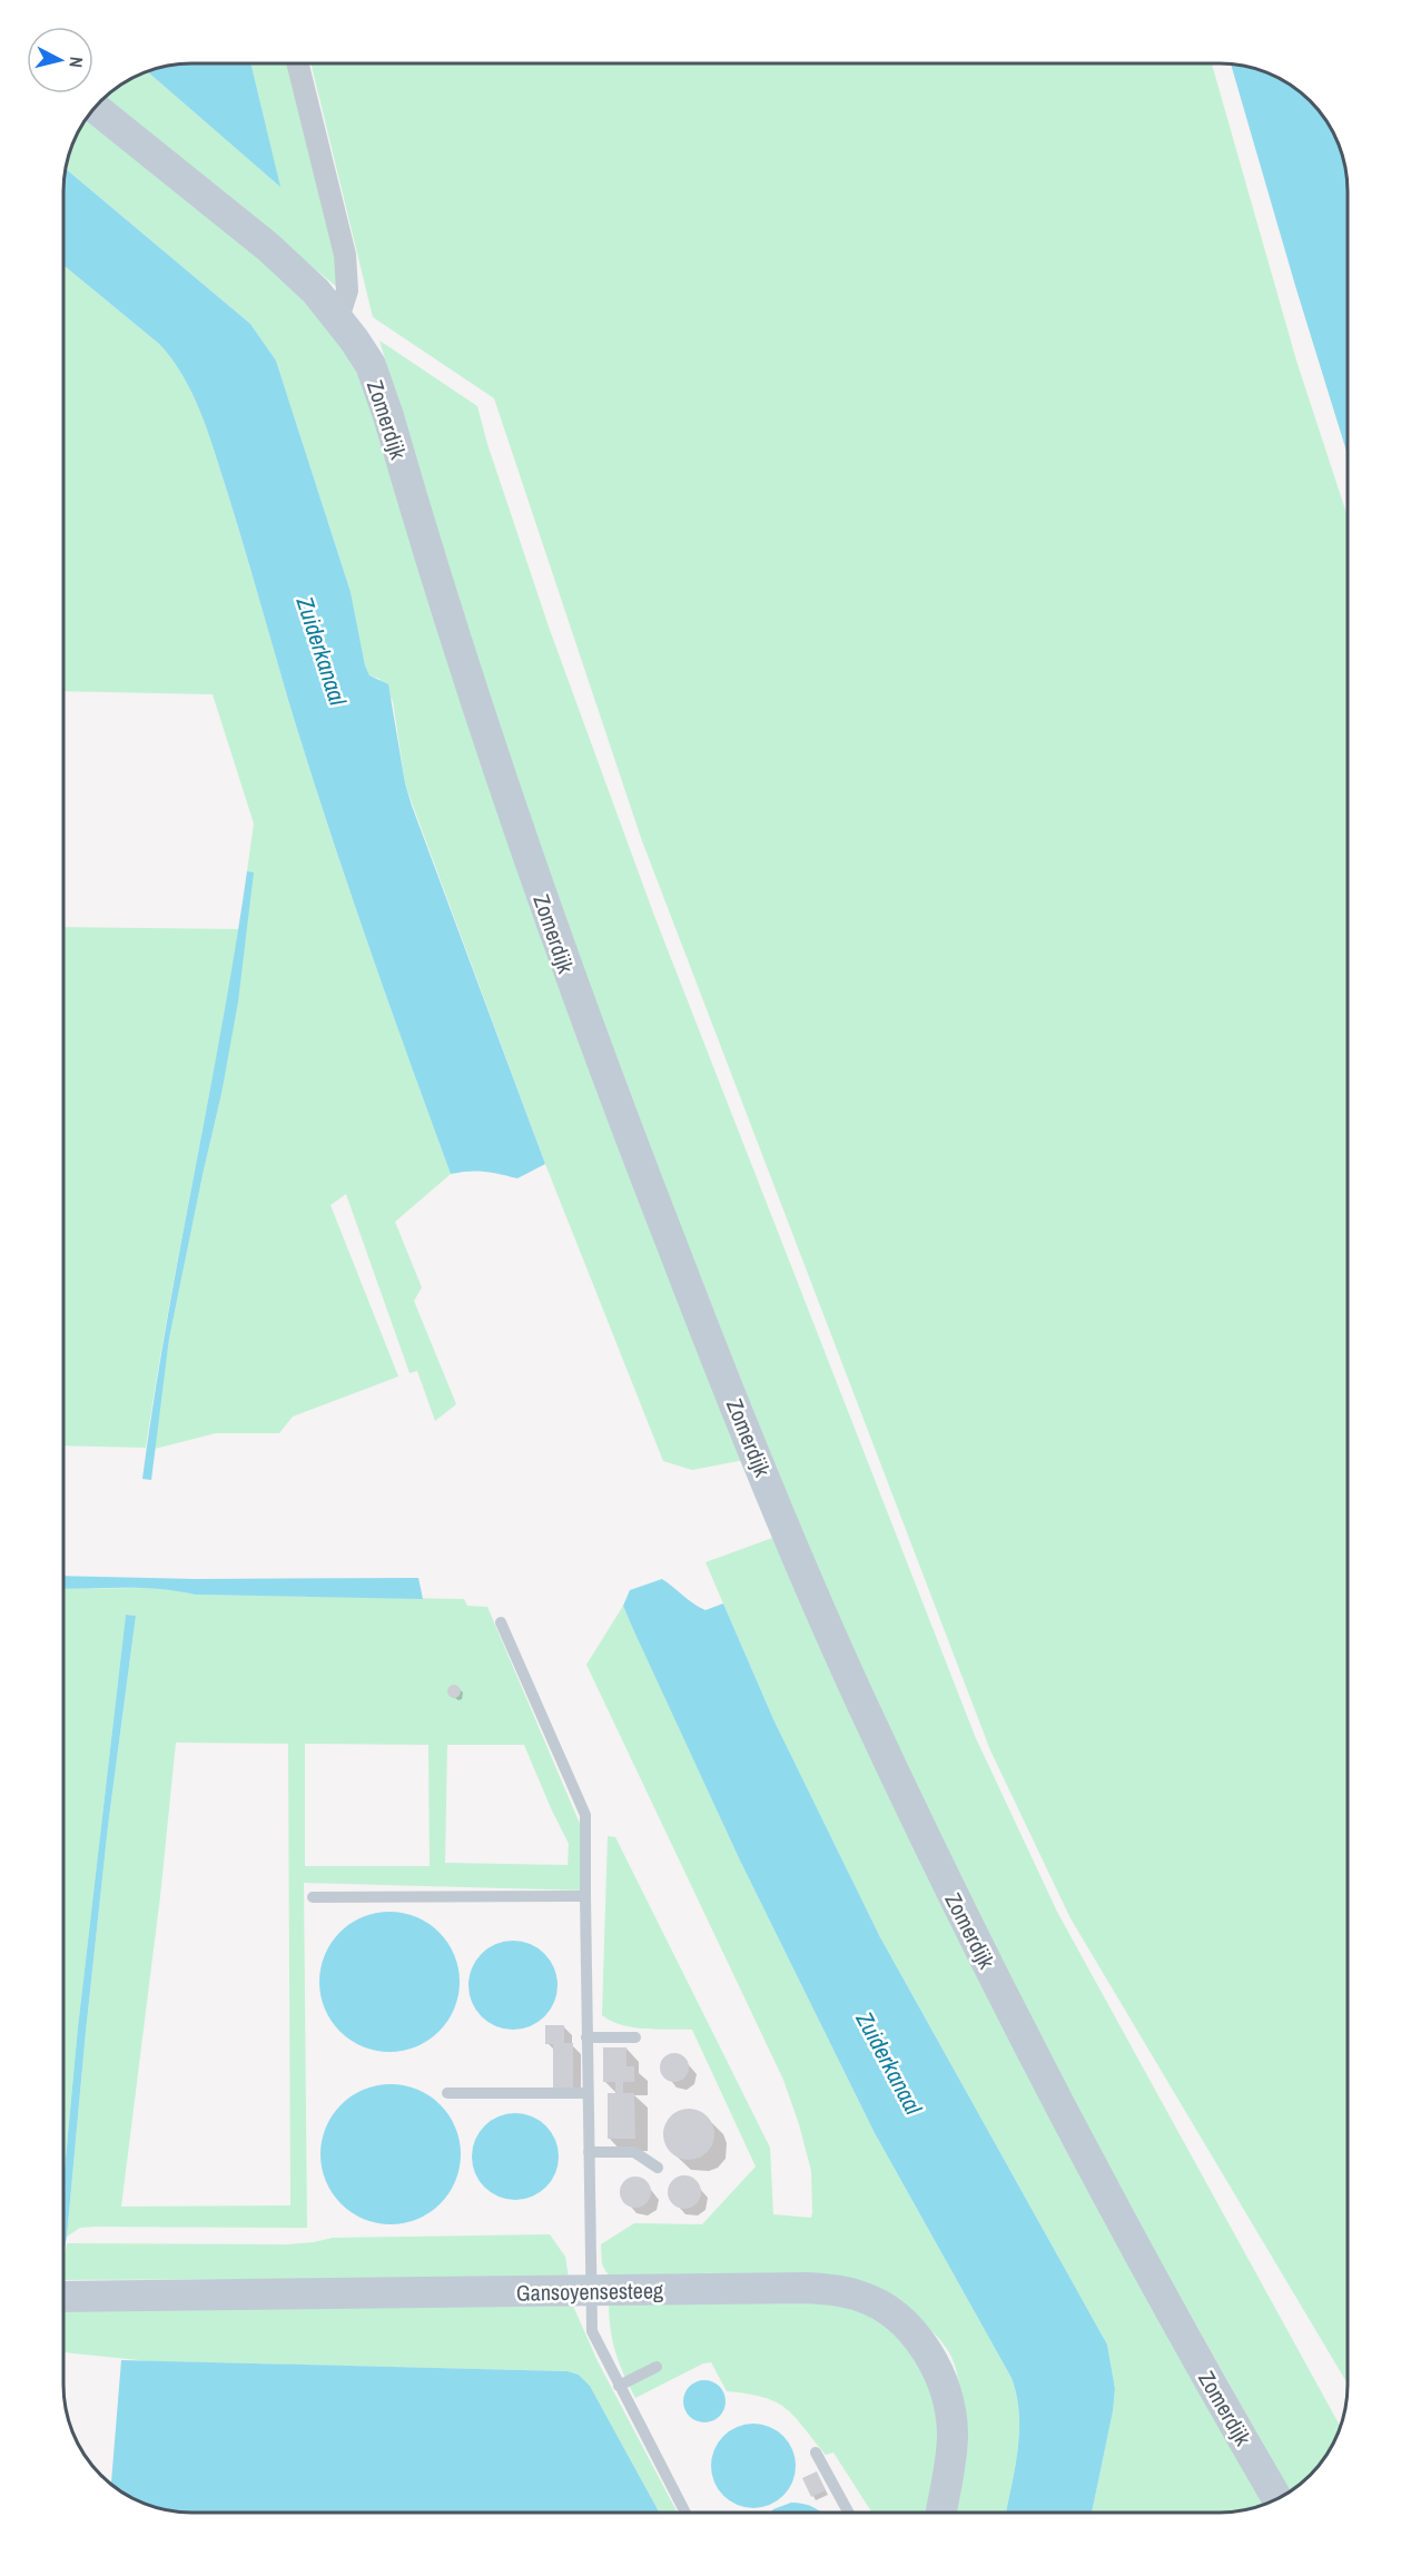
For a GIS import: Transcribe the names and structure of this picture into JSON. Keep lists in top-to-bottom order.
{
  "streets": {
    "street": ["Zomerdijk", "Gansoyensesteeg"]
  },
  "water": ["Zuiderkanaal"],
  "north": "right"
}
